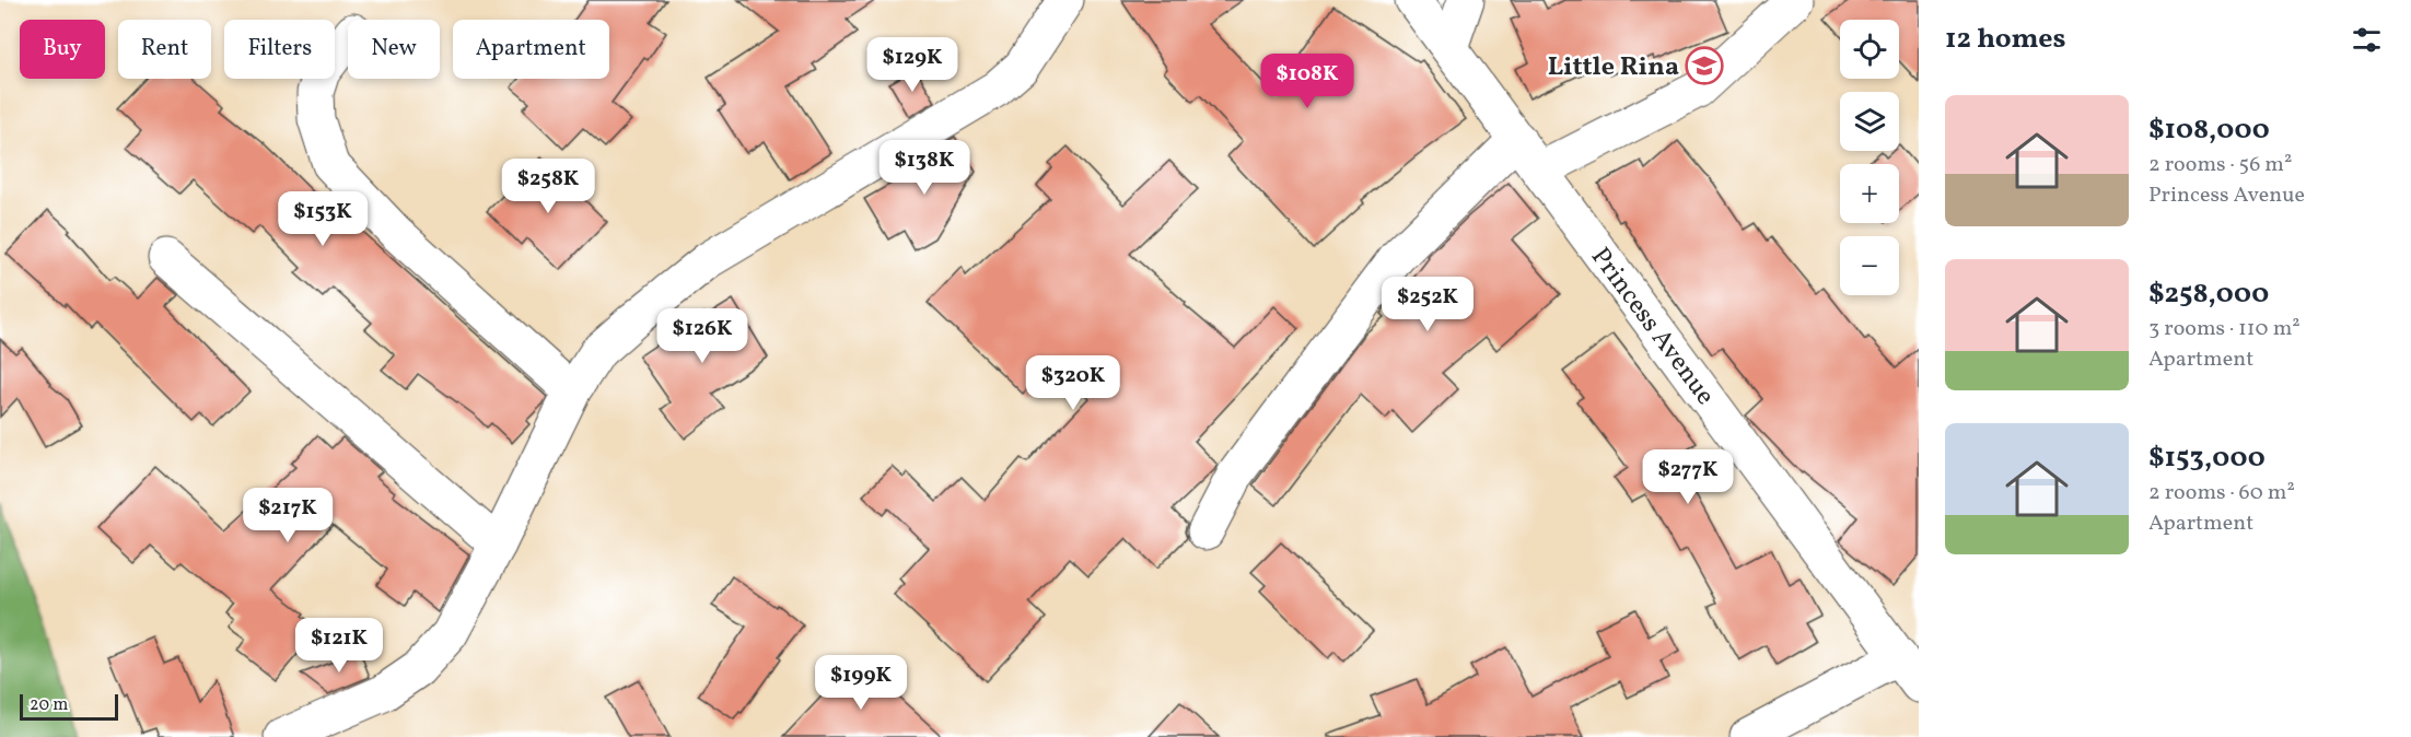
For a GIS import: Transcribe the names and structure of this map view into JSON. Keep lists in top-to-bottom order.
{
  "streets": {
    "street": ["Princess Avenue"]
  },
  "places": {
    "school or university": ["Little Rina"]
  },
  "scale_bar": "20 m",
  "page": {
    "heading": "12 homes",
    "map_buttons": ["+", "−"],
    "chip": [
      "Buy",
      "Rent",
      "Filters",
      "New",
      "Apartment"
    ],
    "price": [
      "$129K",
      "$108K",
      "$138K",
      "$258K",
      "$153K",
      "$252K",
      "$126K",
      "$320K",
      "$277K",
      "$217K",
      "$121K",
      "$199K"
    ],
    "list": [
      {
        "name": "$108,000",
        "note": "2 rooms · 56 m² · Princess Avenue"
      },
      {
        "name": "$258,000",
        "note": "3 rooms · 110 m² · Apartment"
      },
      {
        "name": "$153,000",
        "note": "2 rooms · 60 m² · Apartment"
      }
    ],
    "scale": "20 m"
  }
}
